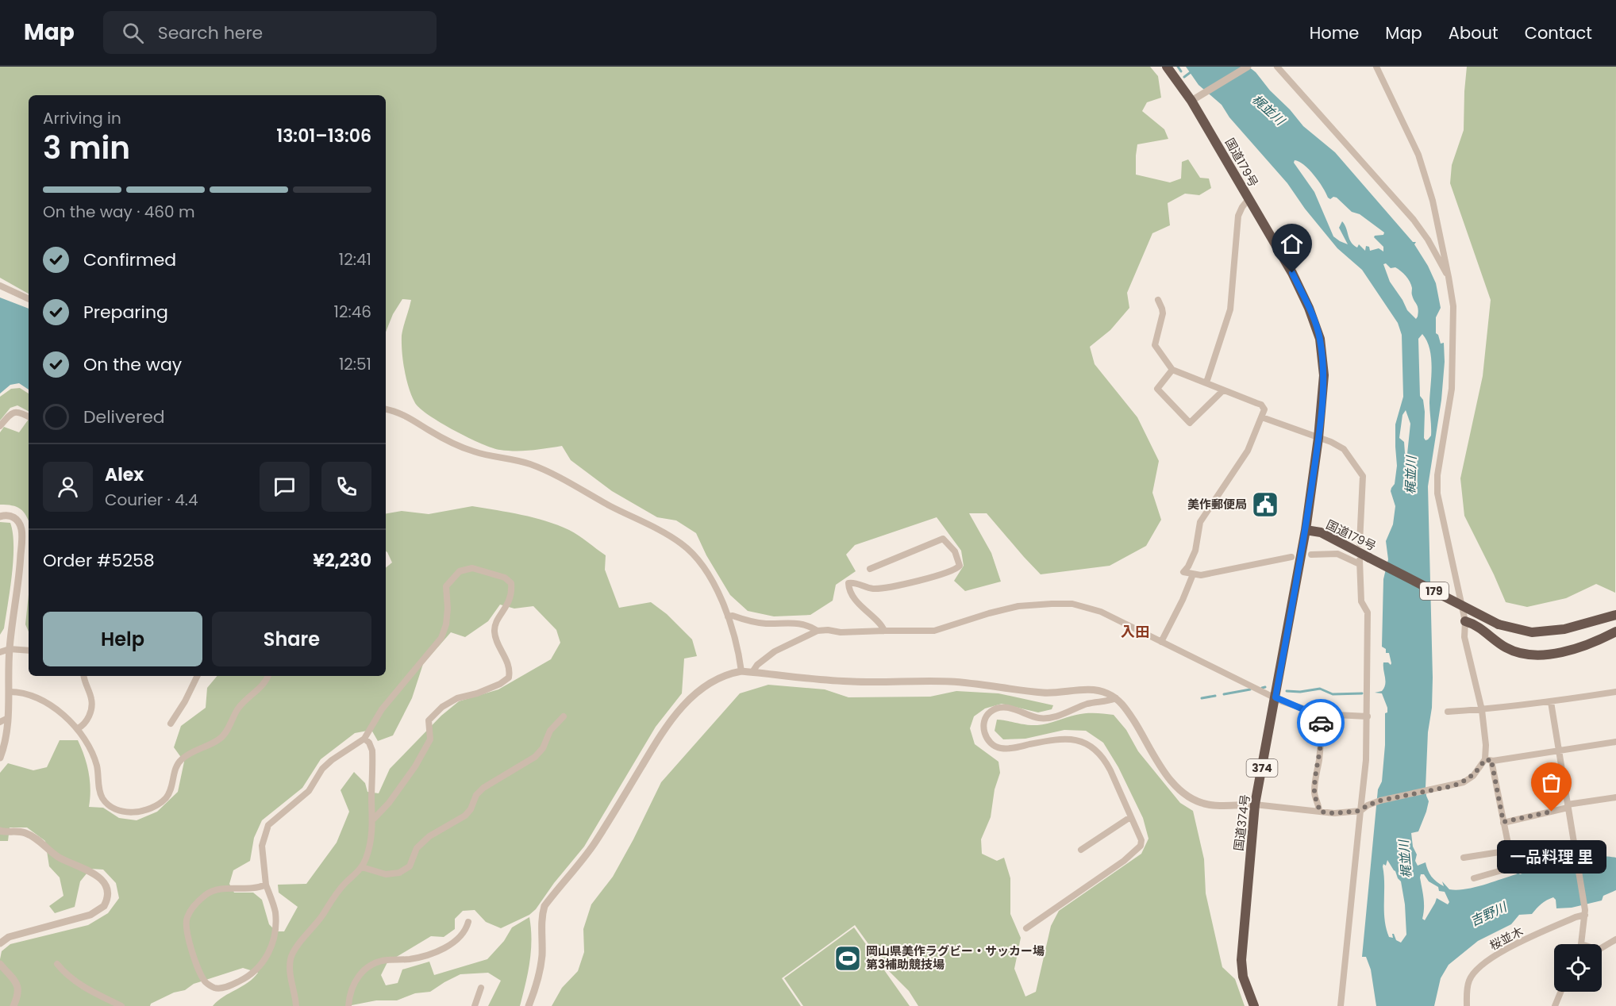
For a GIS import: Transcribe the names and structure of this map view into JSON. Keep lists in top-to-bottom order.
{
  "streets": {
    "highway": [
      "国道179号",
      "179",
      "374",
      "国道374号"
    ],
    "street": ["桜並木"]
  },
  "crossings": [
    ["国道179号", "国道374号"]
  ],
  "districts": ["入田"],
  "water": ["梶並川", "吉野川"],
  "places": {
    "public building": ["美作郵便局"],
    "other": ["一品料理 里"],
    "sports": ["岡山県美作ラグビー・サッカー場 第3補助競技場"]
  },
  "page": {
    "header": "Map",
    "search": "Search here",
    "nav": [
      "Home",
      "Map",
      "About",
      "Contact"
    ],
    "heading": ["3 min", "Arriving in", "13:01–13:06"],
    "panel": [
      "Alex",
      "Courier · 4.4",
      "Order #5258",
      "¥2,230"
    ],
    "bar": "On the way · 460 m",
    "list": [
      ["Confirmed", "12:41"],
      ["Preparing", "12:46"],
      ["On the way", "12:51"],
      "Delivered"
    ],
    "buttons": ["Help", "Share"],
    "bubble": "一品料理 里"
  }
}
